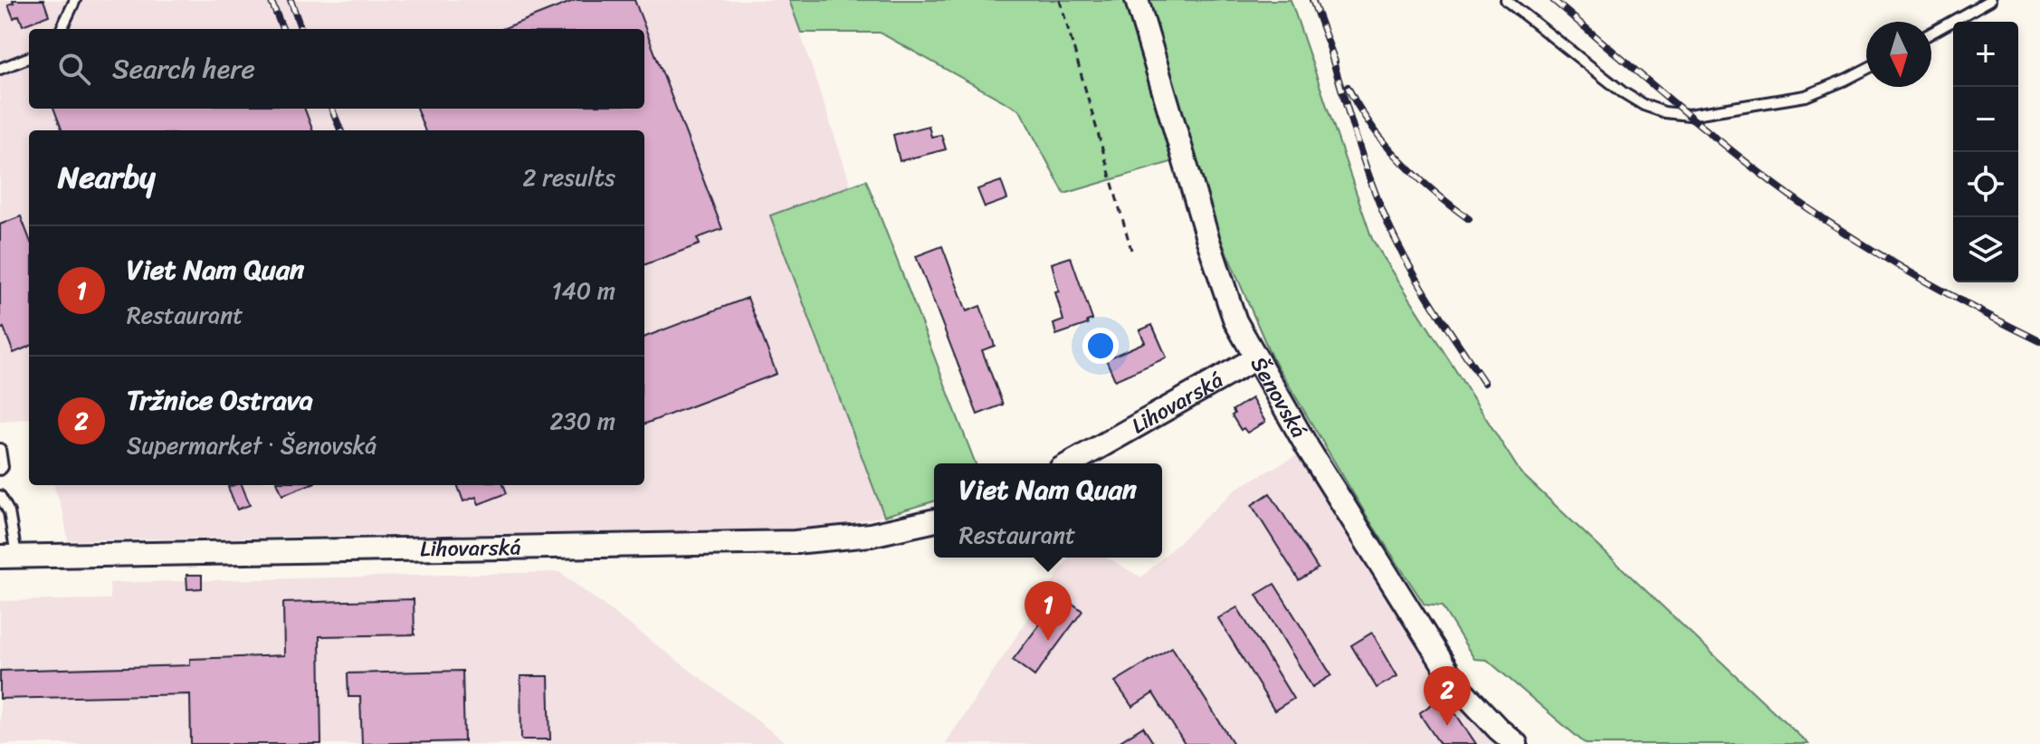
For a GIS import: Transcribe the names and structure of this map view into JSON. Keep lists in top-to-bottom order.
{
  "streets": {
    "street": ["Šenovská", "Lihovarská"]
  },
  "crossings": [
    ["Šenovská", "Lihovarská"]
  ],
  "north": "bottom",
  "page": {
    "map_buttons": ["+", "−"],
    "search": "Search here",
    "heading": ["Nearby", "2 results"],
    "list": [
      {
        "mark": "1",
        "name": "Viet Nam Quan",
        "note": "Restaurant",
        "value": "140 m"
      },
      {
        "mark": "2",
        "name": "Tržnice Ostrava",
        "note": "Supermarket · Šenovská",
        "value": "230 m"
      }
    ],
    "popup": ["Viet Nam Quan", "Restaurant"],
    "pins": ["1", "2"]
  }
}
